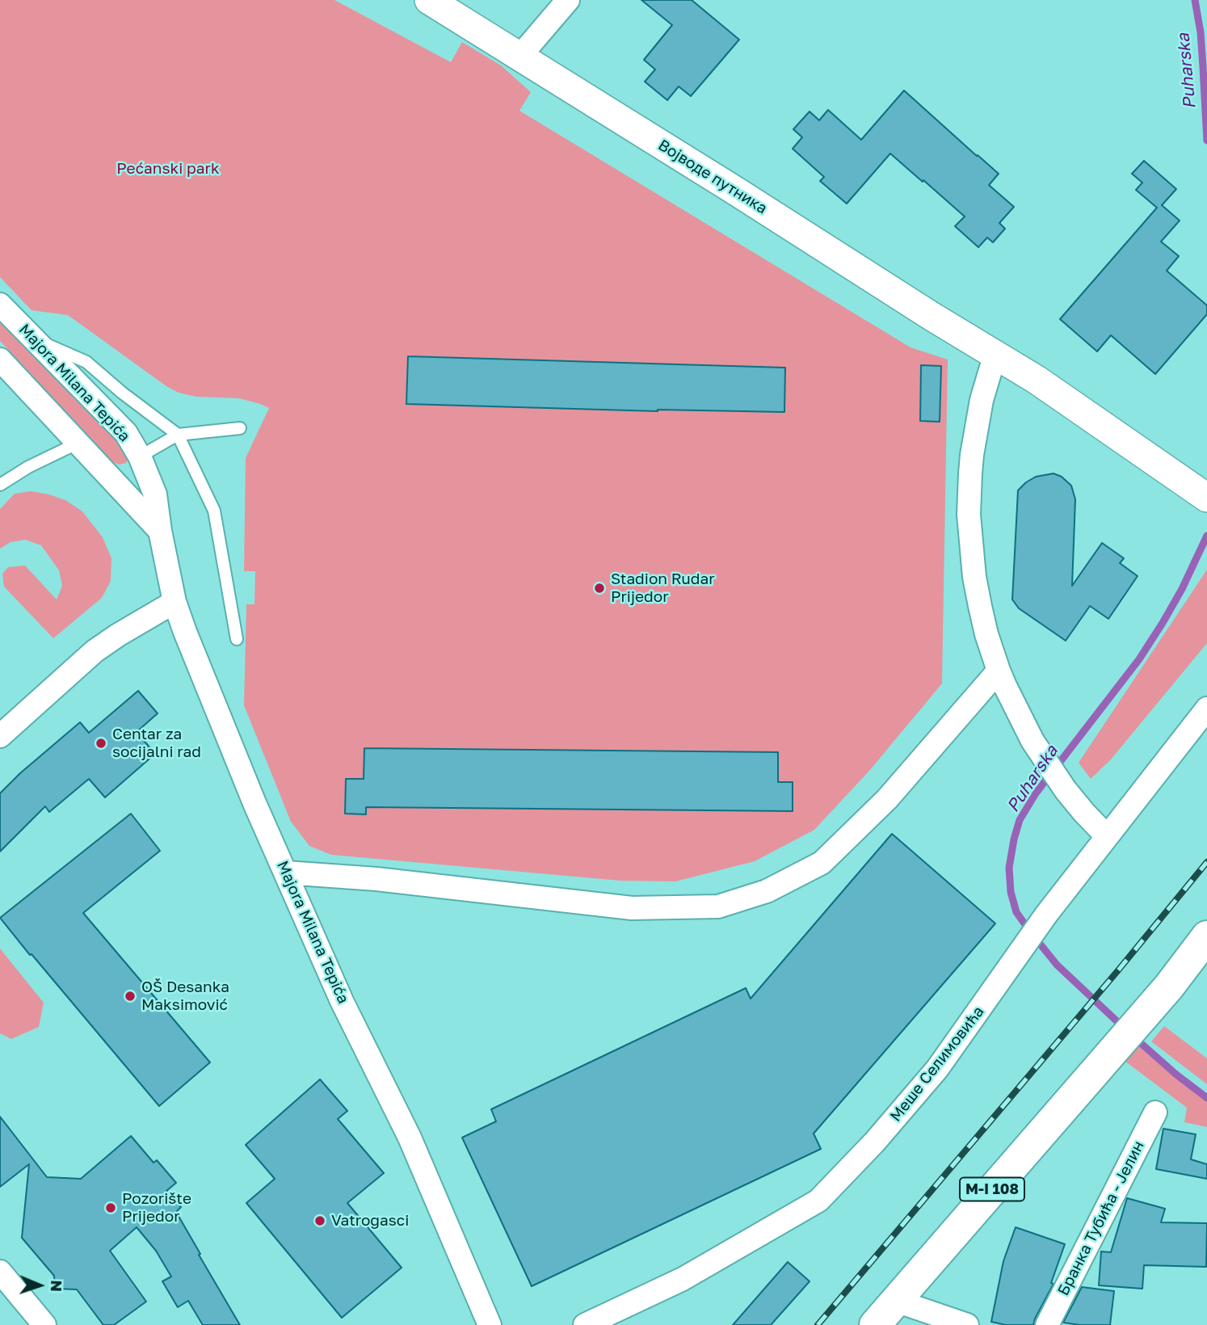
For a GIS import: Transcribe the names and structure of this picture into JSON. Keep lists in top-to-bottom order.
{
  "streets": {
    "main road": ["M-I 108"],
    "street": [
      "Војводе путника",
      "Majora Milana Tepića",
      "Меше Селимовића",
      "Бранка Тубића - Јелин"
    ]
  },
  "water": ["Puharska"],
  "parks": ["Pećanski park"],
  "places": [
    "Stadion Rudar Prijedor",
    "Centar za socijalni rad",
    "OŠ Desanka Maksimović",
    "Pozorište Prijedor",
    "Vatrogasci"
  ],
  "north": "right"
}
